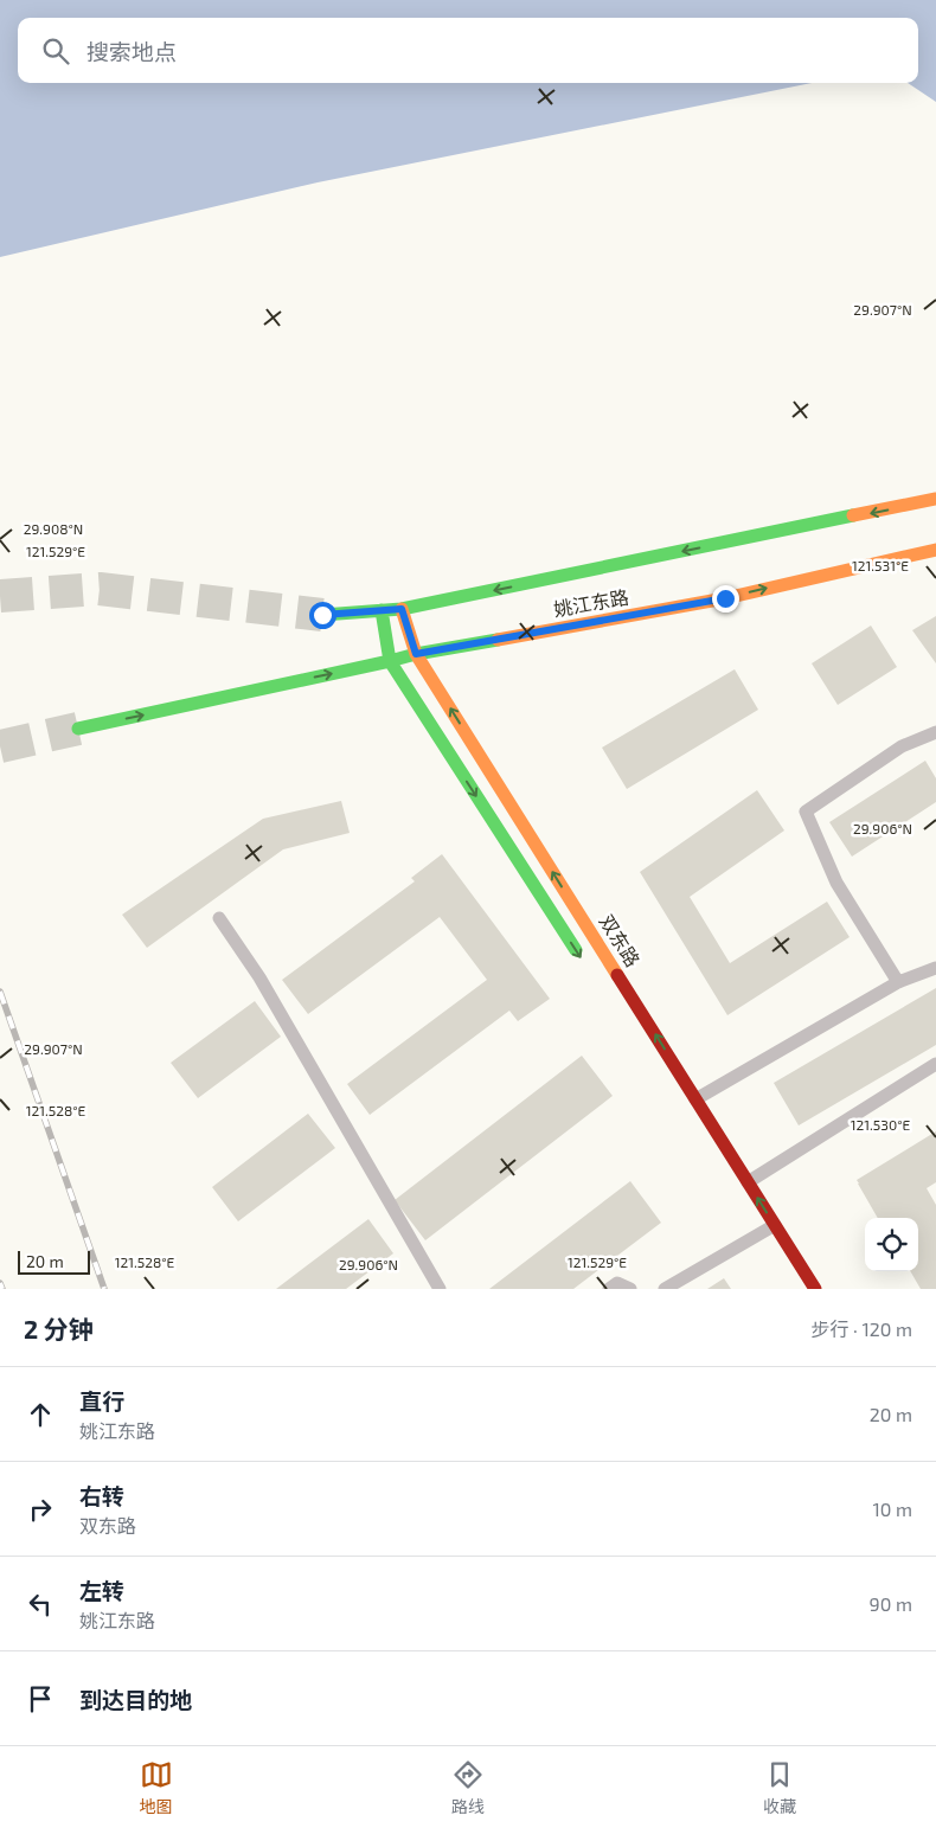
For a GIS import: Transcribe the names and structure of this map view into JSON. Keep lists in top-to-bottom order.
{
  "streets": {
    "main road": ["姚江东路", "双东路"]
  },
  "crossings": [
    ["姚江东路", "双东路"]
  ],
  "scale_bar": "20 m",
  "page": {
    "search": "搜索地点",
    "scale": "20 m",
    "heading": ["2 分钟", "步行 · 120 m"],
    "list": [
      ["直行", "姚江东路", "20 m"],
      ["右转", "双东路", "10 m"],
      ["左转", "姚江东路", "90 m"],
      "到达目的地"
    ],
    "nav": ["地图", "路线", "收藏"]
  },
  "coordinates": [
    "29.907°N",
    "29.908°N",
    "121.529°E",
    "121.531°E",
    "29.906°N",
    "121.528°E",
    "121.530°E"
  ]
}
